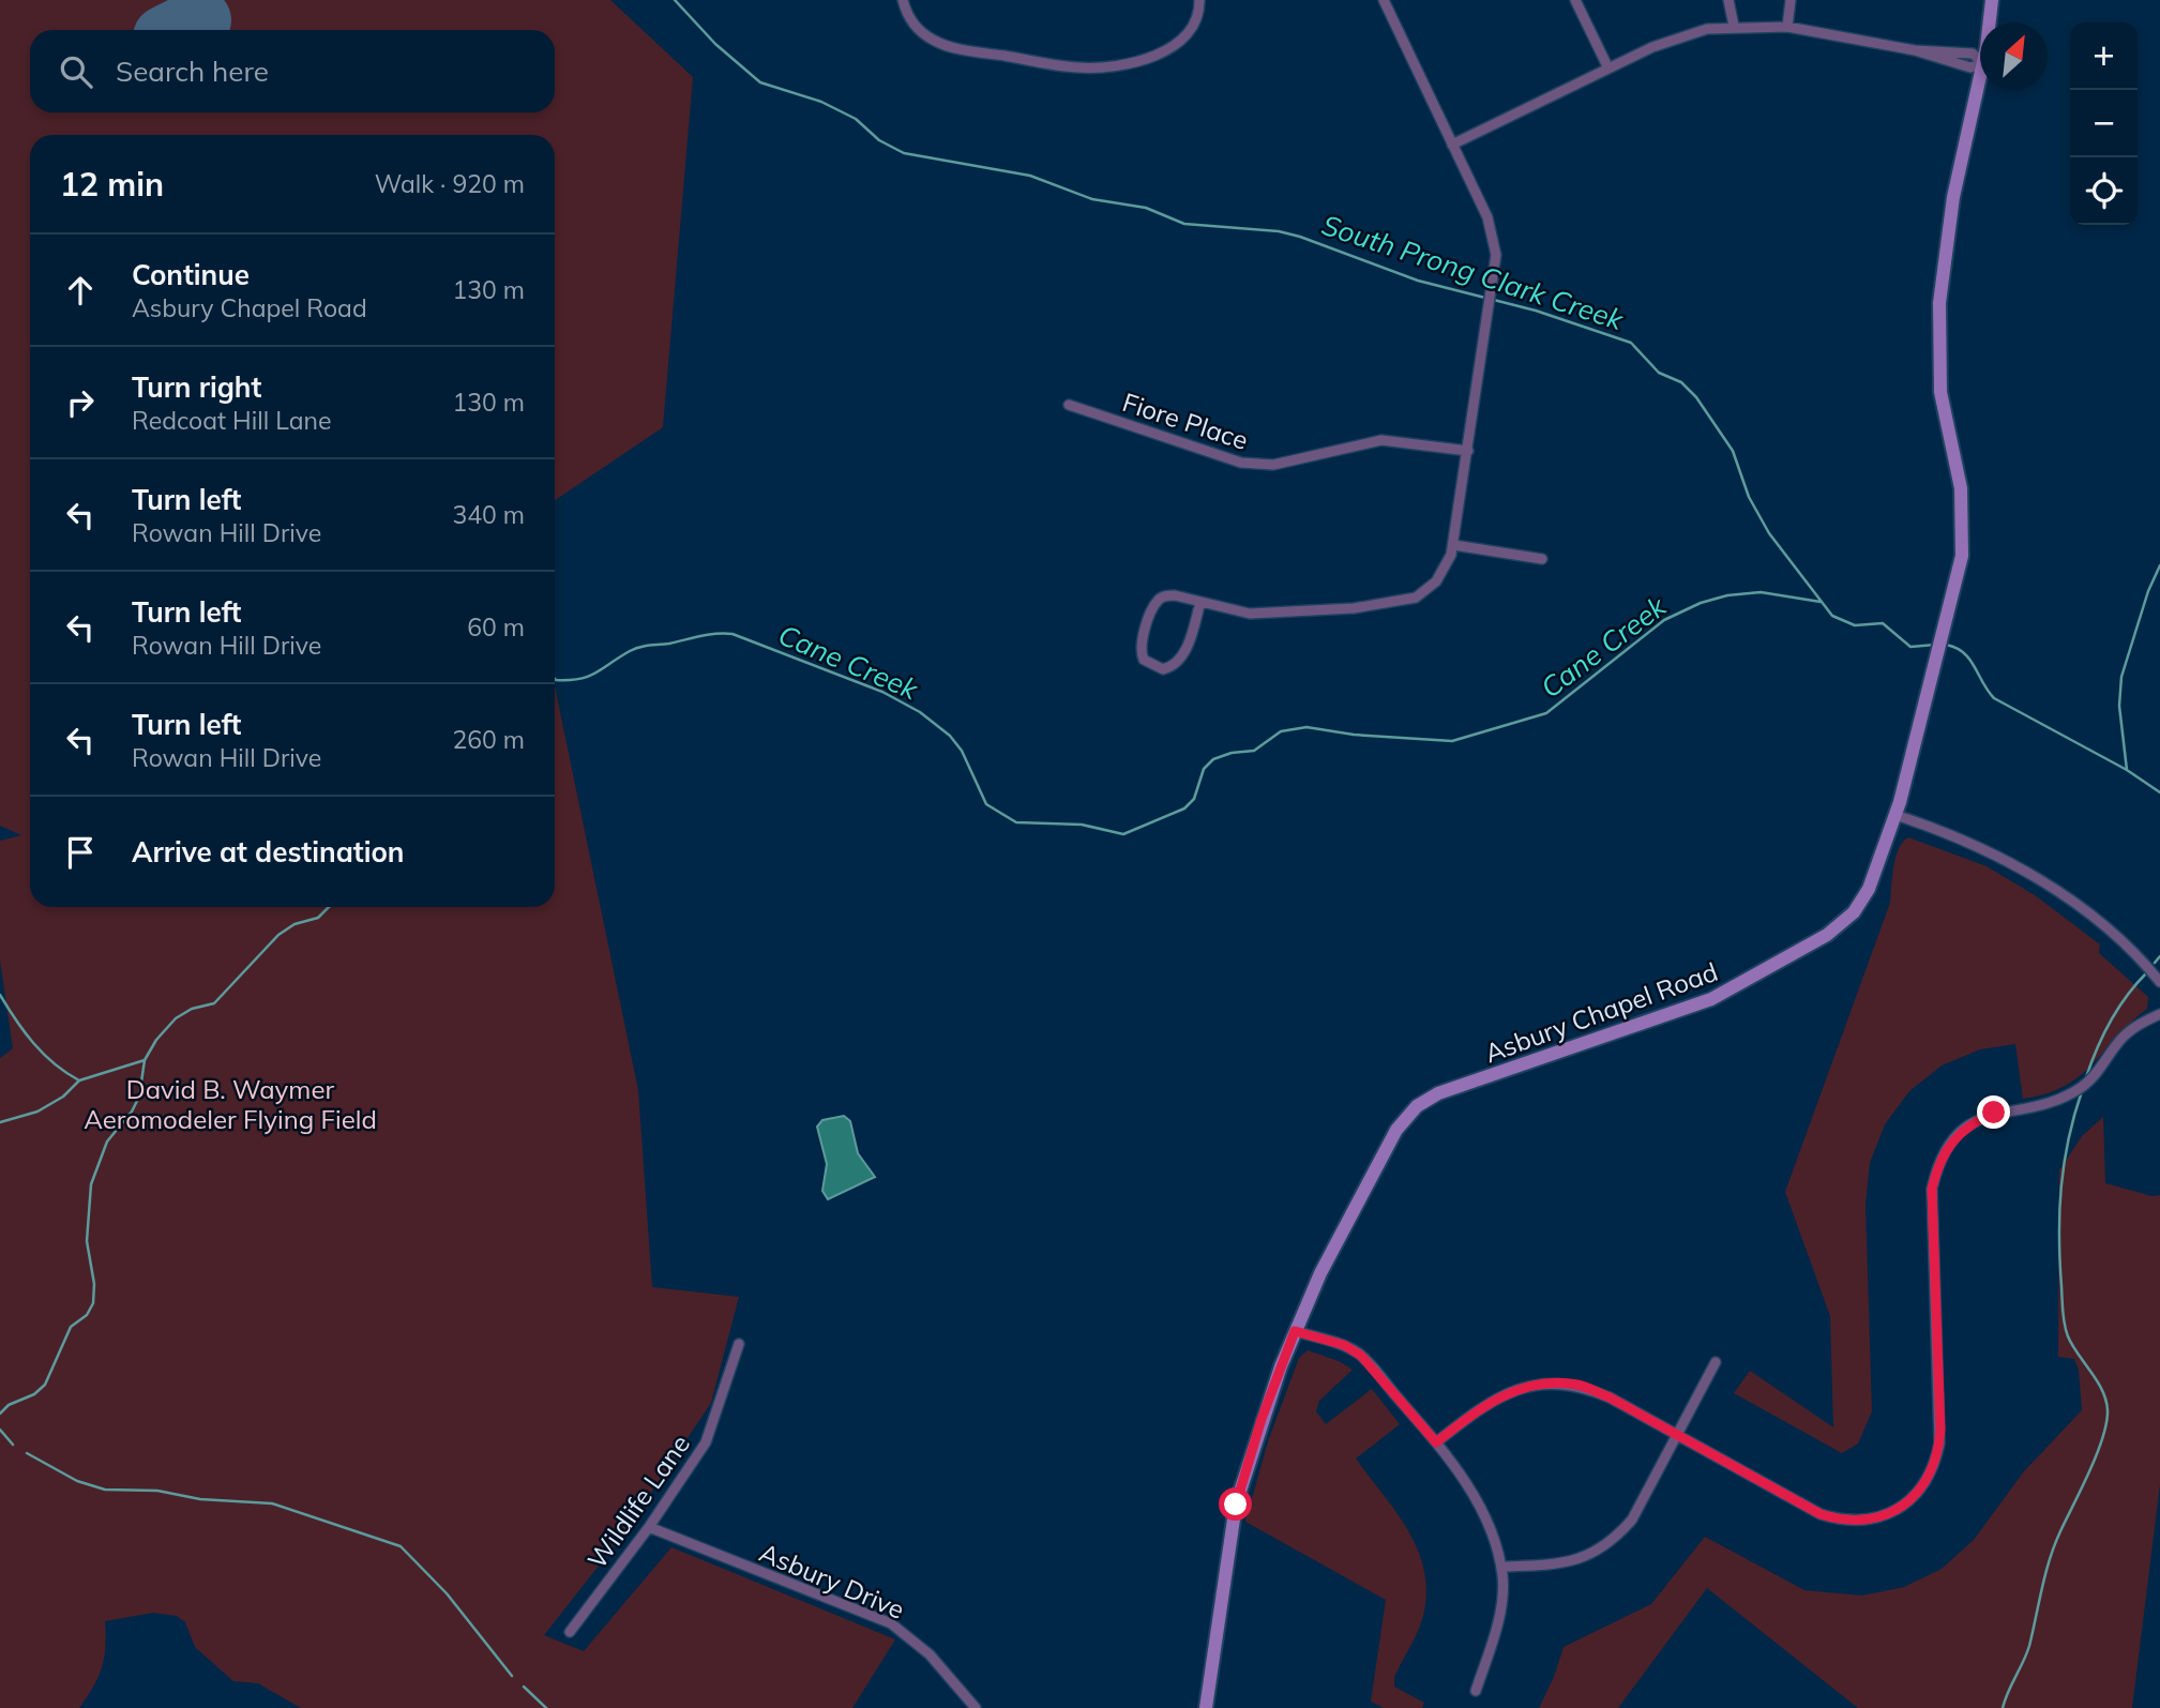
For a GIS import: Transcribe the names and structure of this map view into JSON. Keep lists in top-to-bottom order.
{
  "streets": {
    "main road": ["Asbury Chapel Road"],
    "street": ["Fiore Place", "Wildlife Lane", "Asbury Drive"]
  },
  "crossings": [
    ["Wildlife Lane", "Asbury Drive"]
  ],
  "water": ["South Prong Clark Creek", "Cane Creek"],
  "parks": ["David B. Waymer Aeromodeler Flying Field"],
  "north": "top right",
  "page": {
    "map_buttons": ["+", "−"],
    "search": "Search here",
    "heading": ["12 min", "Walk · 920 m"],
    "list": [
      ["Continue", "Asbury Chapel Road", "130 m"],
      ["Turn right", "Redcoat Hill Lane", "130 m"],
      ["Turn left", "Rowan Hill Drive", "340 m"],
      ["Turn left", "Rowan Hill Drive", "60 m"],
      ["Turn left", "Rowan Hill Drive", "260 m"],
      "Arrive at destination"
    ]
  }
}
